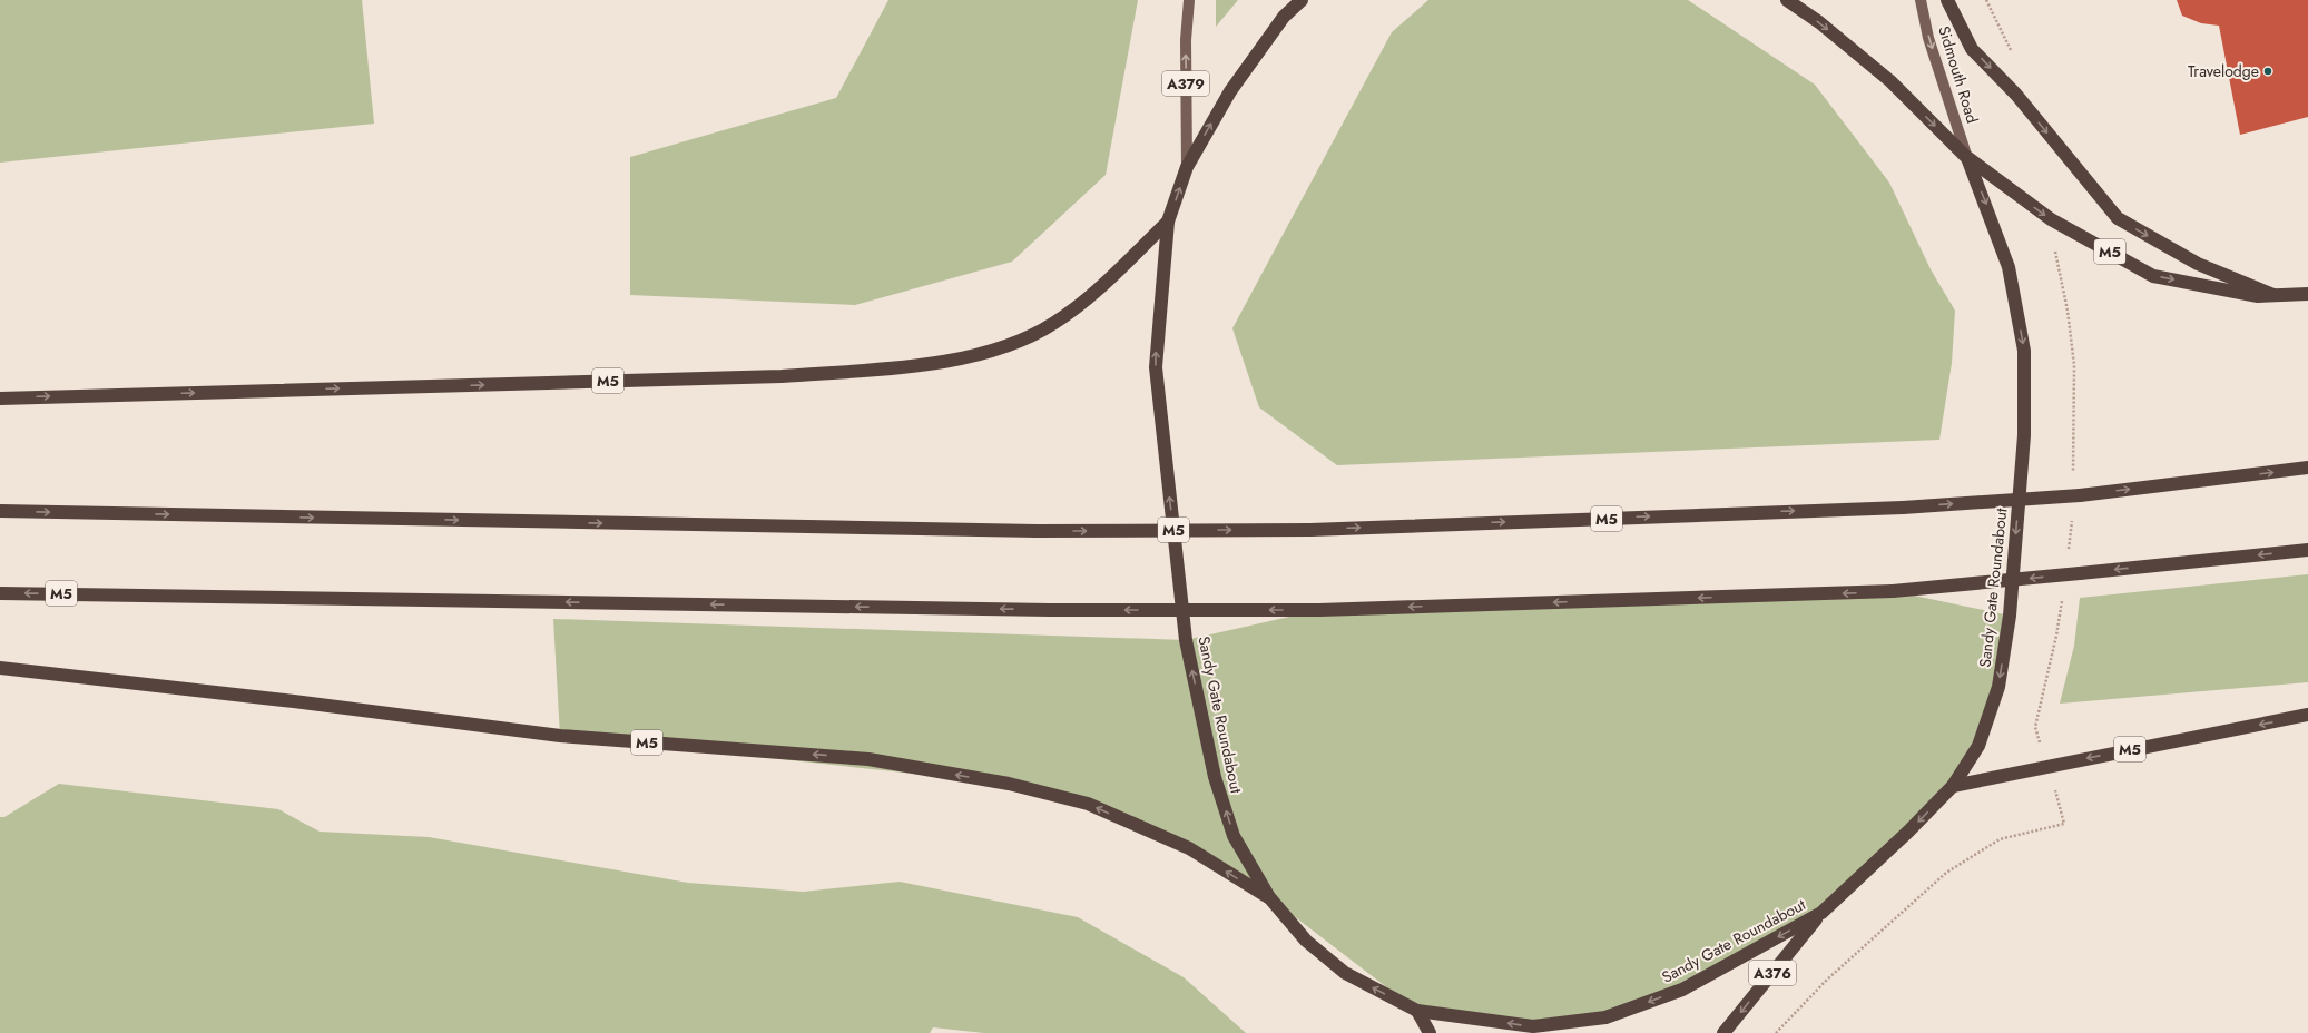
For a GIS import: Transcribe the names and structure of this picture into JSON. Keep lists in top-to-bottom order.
{
  "streets": {
    "highway": ["M5", "Sandy Gate Roundabout", "A376"],
    "main road": ["Sidmouth Road", "A379"]
  },
  "crossings": [
    ["Sidmouth Road", "M5"],
    ["Sidmouth Road", "Sandy Gate Roundabout"],
    ["A379", "Sandy Gate Roundabout"],
    ["M5", "Sandy Gate Roundabout"],
    ["Sandy Gate Roundabout", "A376"]
  ],
  "one_way": ["Sidmouth Road"],
  "places": ["Travelodge"]
}
